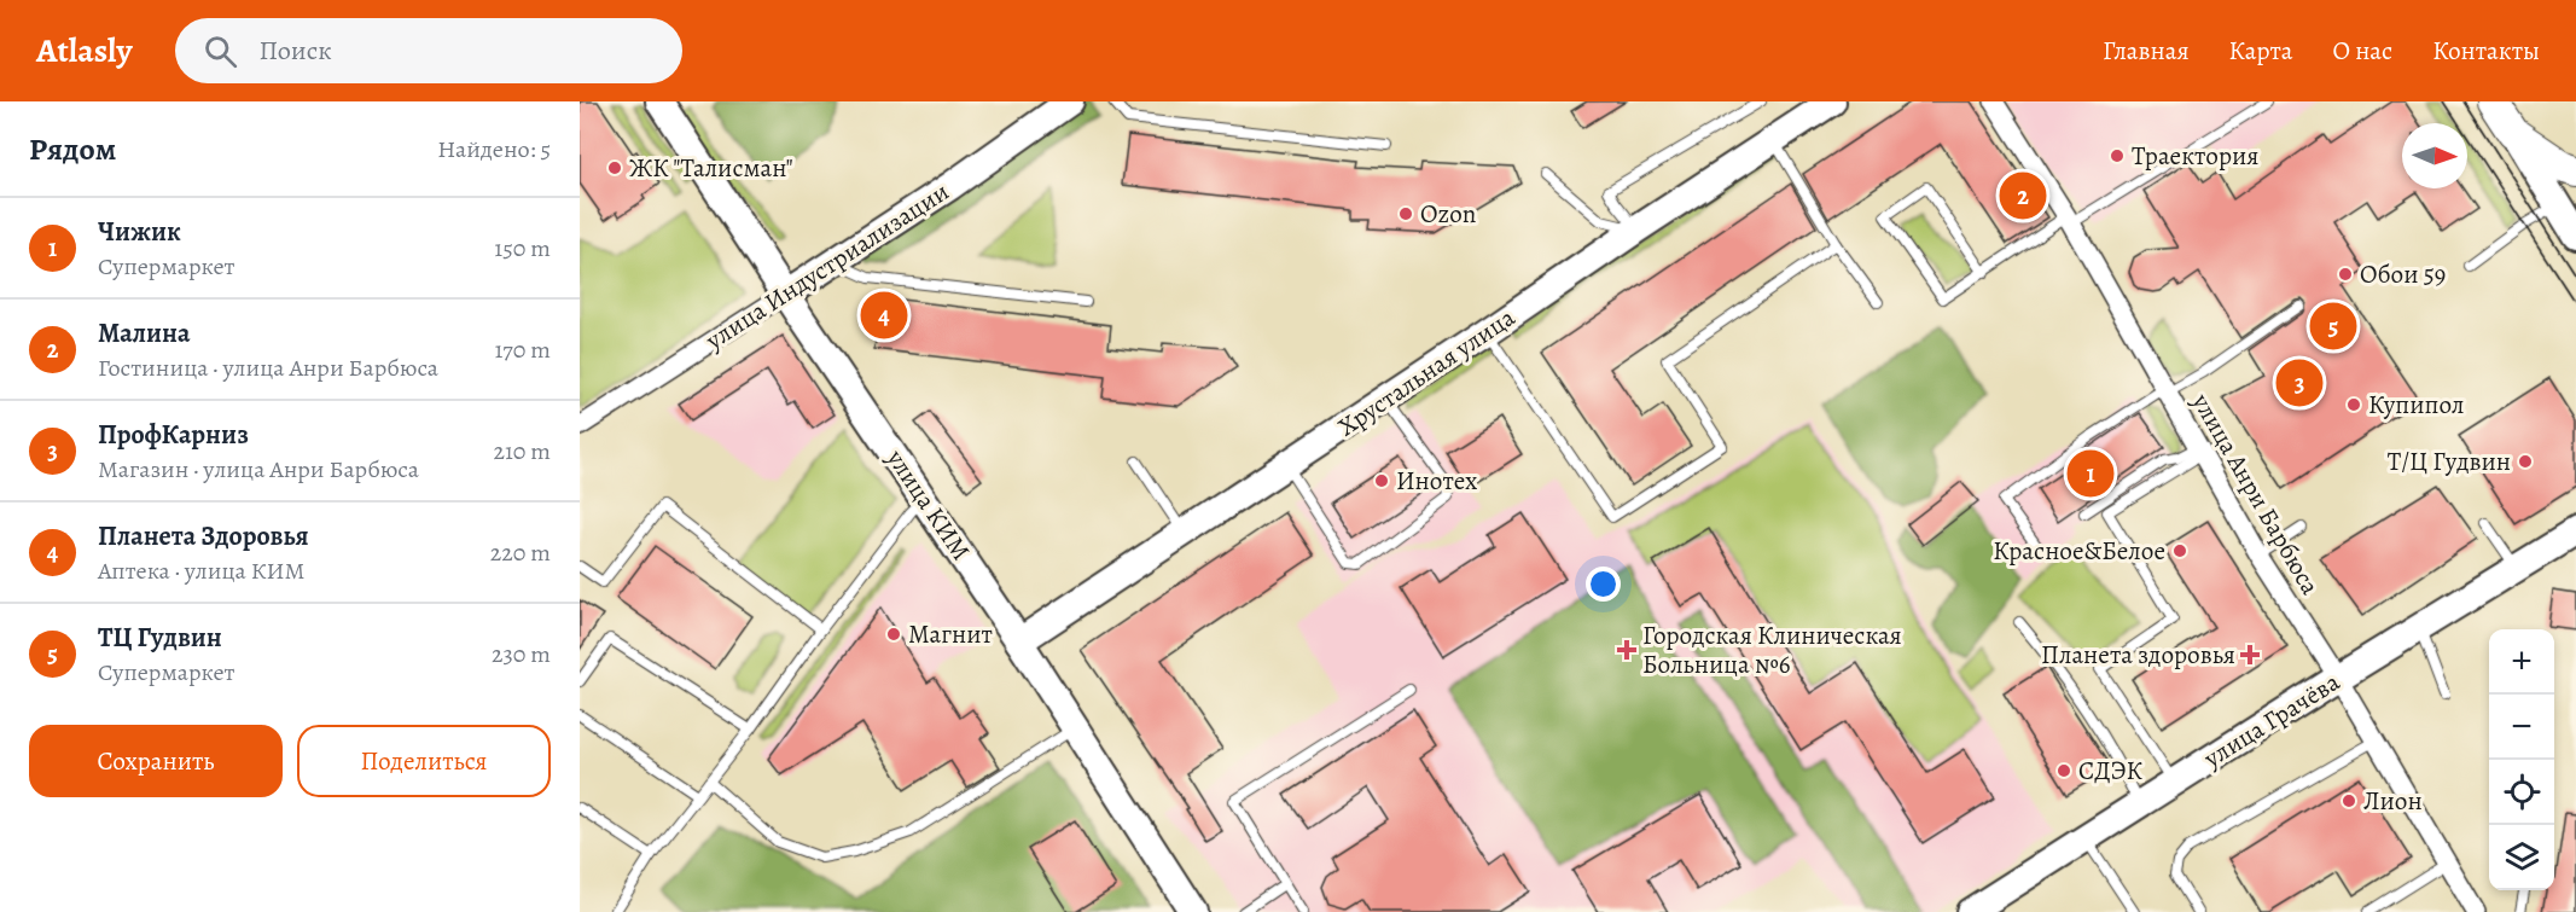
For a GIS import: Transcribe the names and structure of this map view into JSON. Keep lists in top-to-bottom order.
{
  "streets": {
    "street": [
      "улица Индустриализации",
      "Хрустальная улица",
      "улица Анри Барбюса",
      "улица КИМ",
      "улица Грачёва"
    ]
  },
  "crossings": [
    ["улица Индустриализации", "улица КИМ"],
    ["Хрустальная улица", "улица КИМ"],
    ["улица Анри Барбюса", "улица Грачёва"]
  ],
  "places": {
    "other": [
      "Траектория",
      "ЖК \"Талисман\"",
      "Ozon",
      "Обои 59",
      "Купипол",
      "Т/Ц Гудвин",
      "Инотех",
      "Красное&Белое",
      "Магнит",
      "СДЭК",
      "Лион"
    ],
    "health": ["Городская Клиническая Больница №6", "Планета здоровья"]
  },
  "north": "right",
  "page": {
    "header": "Atlasly",
    "search": "Поиск",
    "nav": [
      "Главная",
      "Карта",
      "О нас",
      "Контакты"
    ],
    "heading": ["Рядом", "Найдено: 5"],
    "pins": [
      "2",
      "4",
      "5",
      "3",
      "1"
    ],
    "list": [
      {
        "mark": "1",
        "name": "Чижик",
        "note": "Супермаркет",
        "value": "150 m"
      },
      {
        "mark": "2",
        "name": "Малина",
        "note": "Гостиница · улица Анри Барбюса",
        "value": "170 m"
      },
      {
        "mark": "3",
        "name": "ПрофКарниз",
        "note": "Магазин · улица Анри Барбюса",
        "value": "210 m"
      },
      {
        "mark": "4",
        "name": "Планета Здоровья",
        "note": "Аптека · улица КИМ",
        "value": "220 m"
      },
      {
        "mark": "5",
        "name": "ТЦ Гудвин",
        "note": "Супермаркет",
        "value": "230 m"
      }
    ],
    "map_buttons": ["+", "−"],
    "buttons": ["Сохранить", "Поделиться"]
  }
}
